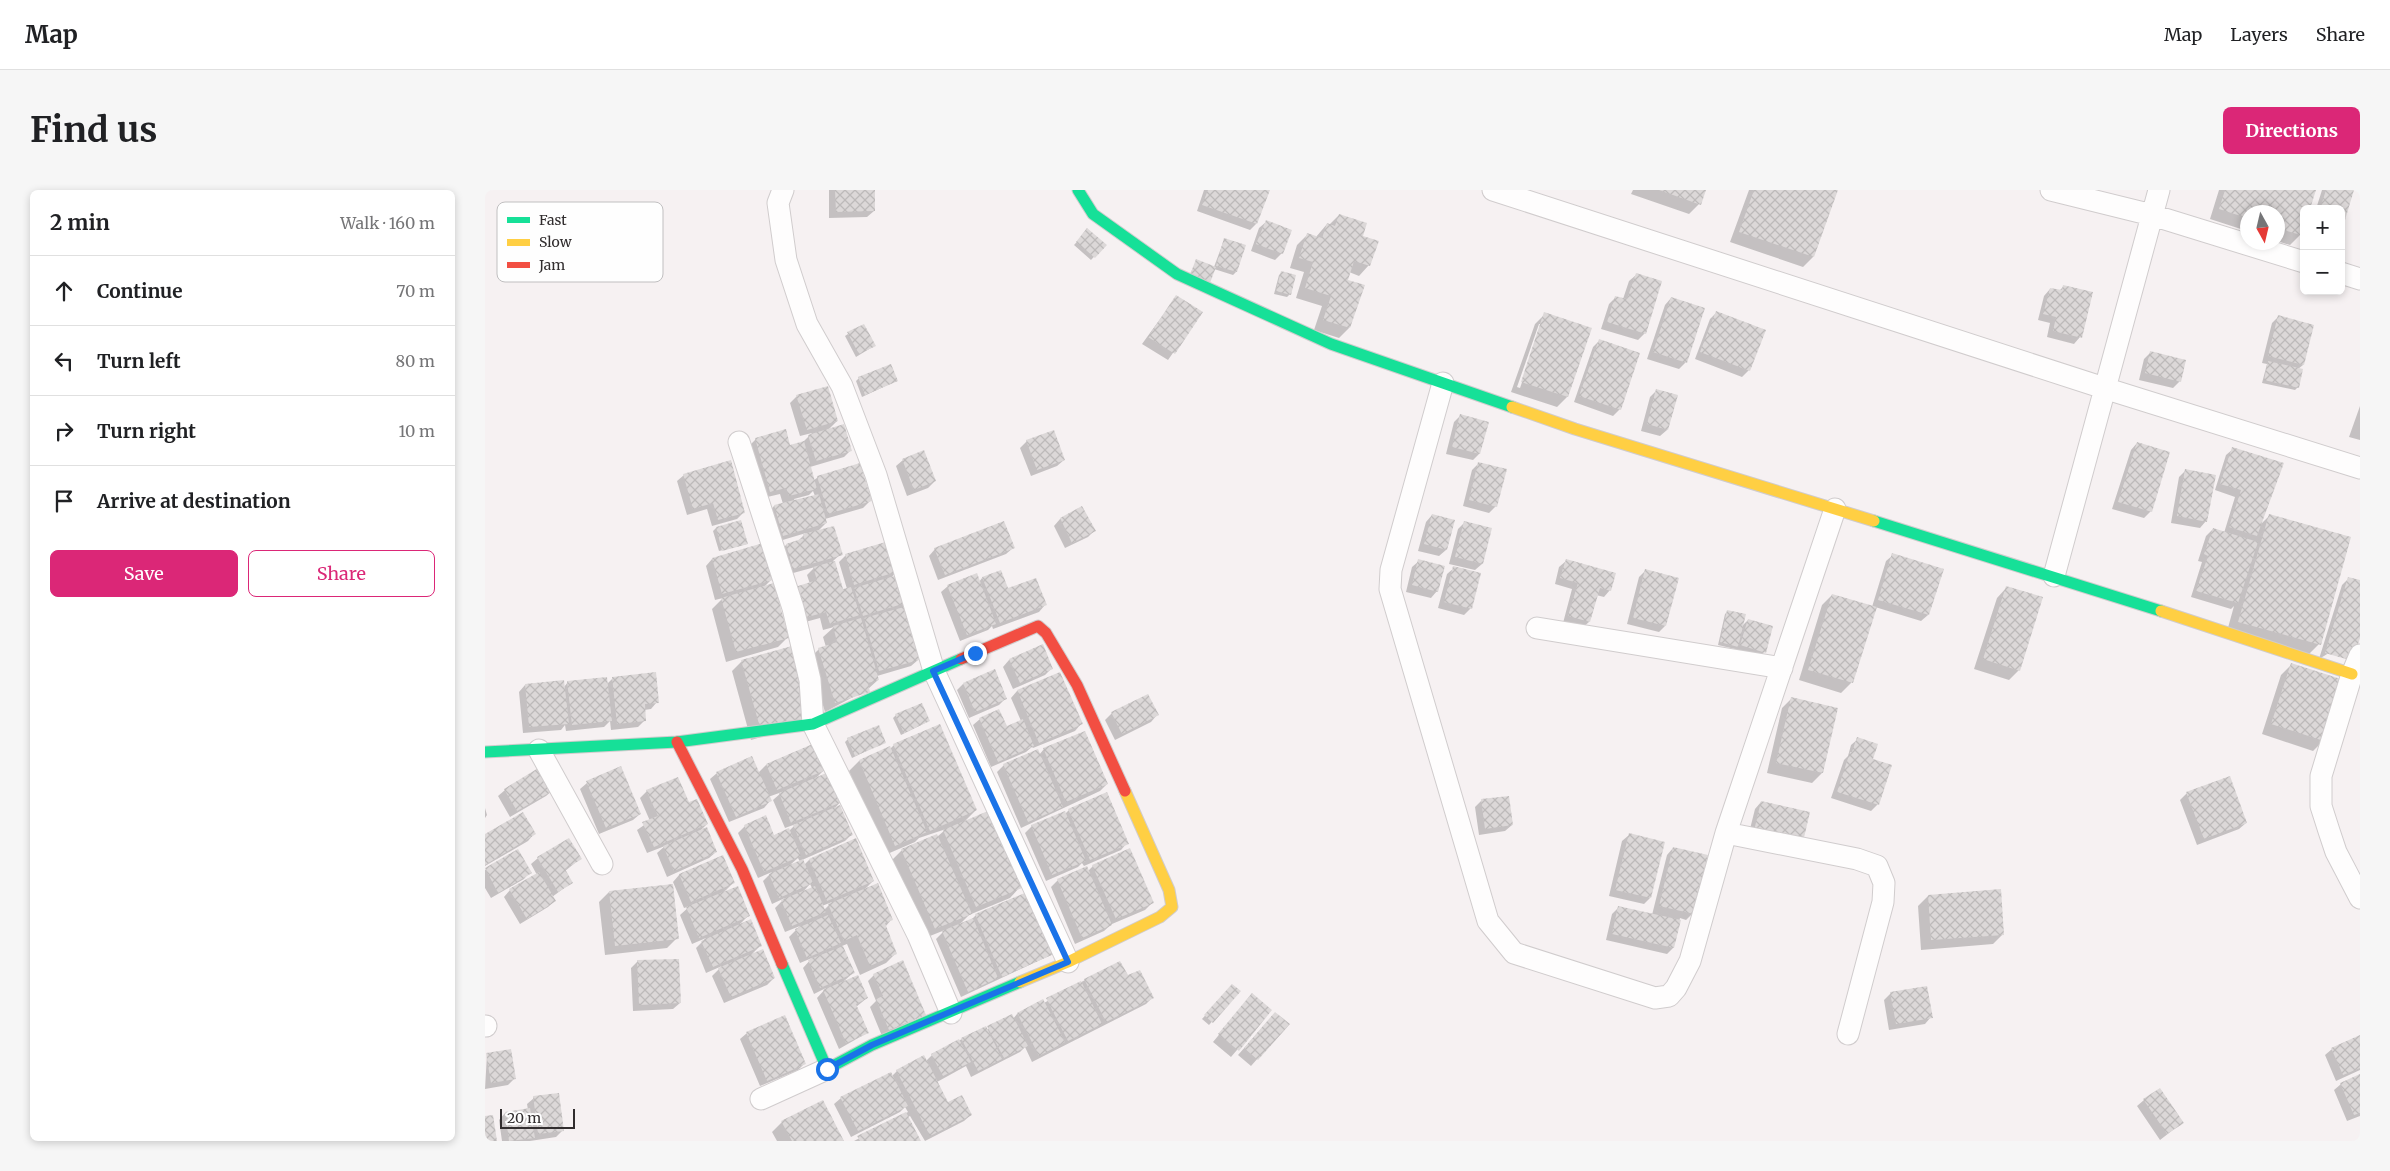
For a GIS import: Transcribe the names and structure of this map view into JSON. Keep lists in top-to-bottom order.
{
  "legend": ["Fast", "Slow", "Jam"],
  "scale_bar": "20 m",
  "north": "bottom",
  "page": {
    "header": "Map",
    "nav": ["Map", "Layers", "Share"],
    "buttons": [
      "Directions",
      ["Save", "Share"]
    ],
    "title": "Find us",
    "heading": ["2 min", "Walk · 160 m"],
    "map_buttons": ["+", "−"],
    "list": [
      ["Continue", "70 m"],
      ["Turn left", "80 m"],
      ["Turn right", "10 m"],
      "Arrive at destination"
    ],
    "scale": "20 m"
  }
}
